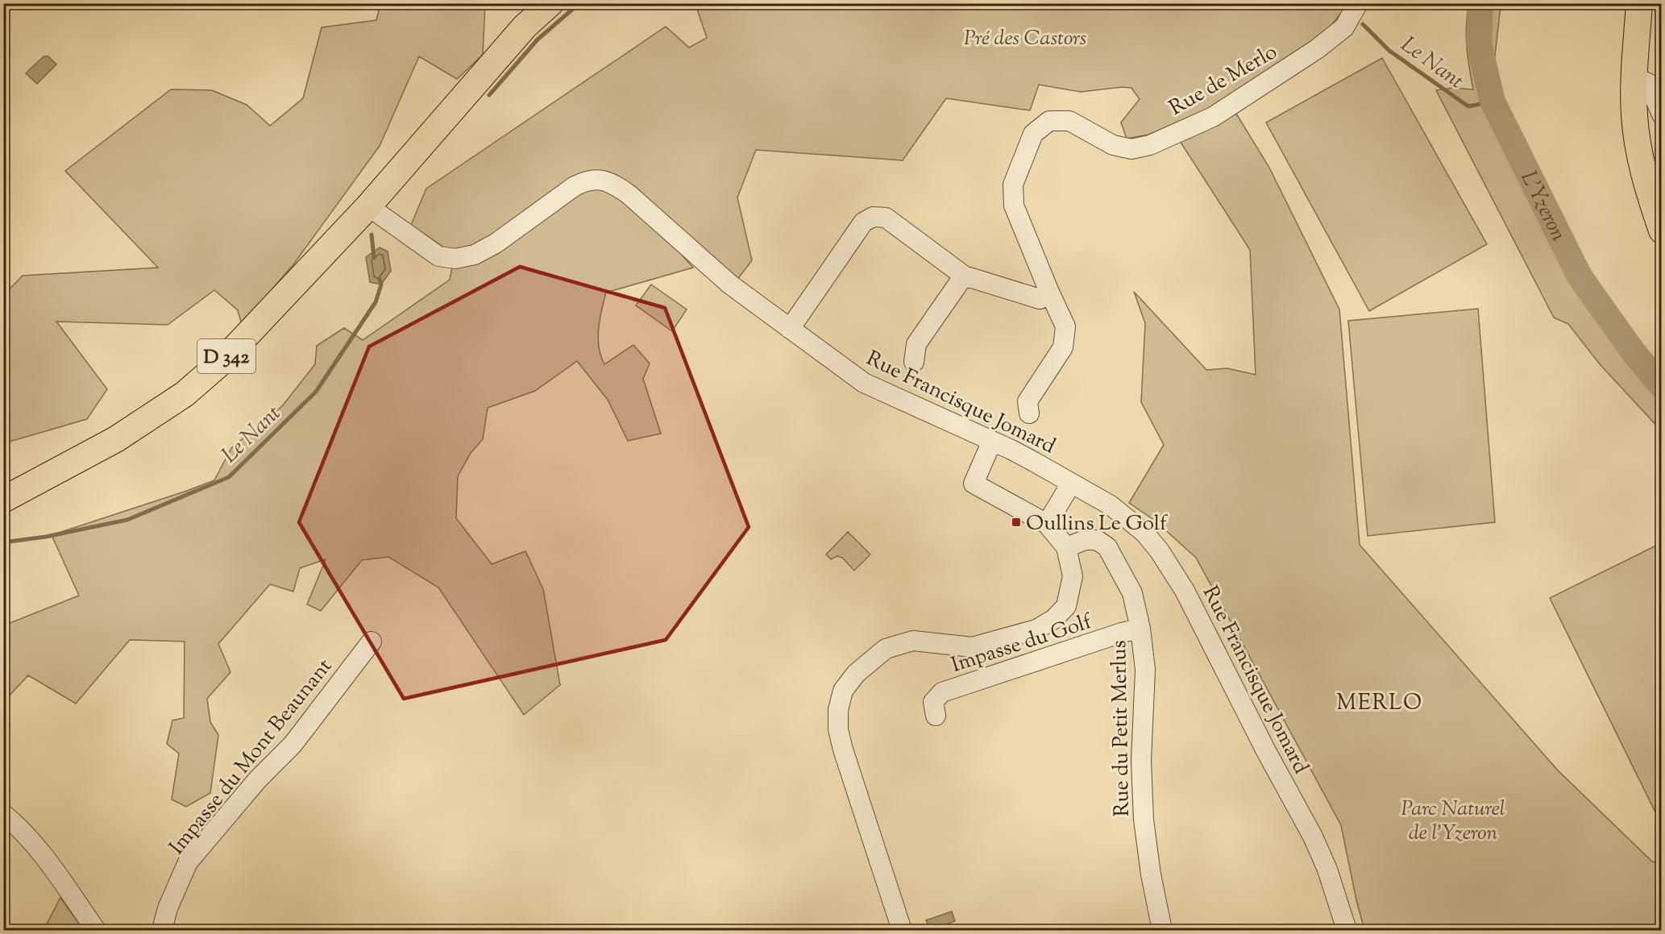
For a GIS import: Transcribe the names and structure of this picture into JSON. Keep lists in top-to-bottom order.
{
  "streets": {
    "main road": ["D 342"],
    "street": [
      "Rue de Merlo",
      "Rue Francisque Jomard",
      "Impasse du Golf",
      "Rue du Petit Merlus",
      "Impasse du Mont Beaunant"
    ]
  },
  "crossings": [
    ["D 342", "Rue Francisque Jomard"],
    ["Impasse du Golf", "Rue du Petit Merlus"]
  ],
  "districts": ["MERLO"],
  "water": ["Le Nant", "L'Yzeron"],
  "parks": ["Pré des Castors", "Parc Naturel de l'Yzeron"],
  "places": {
    "transit": ["Oullins Le Golf"]
  }
}
